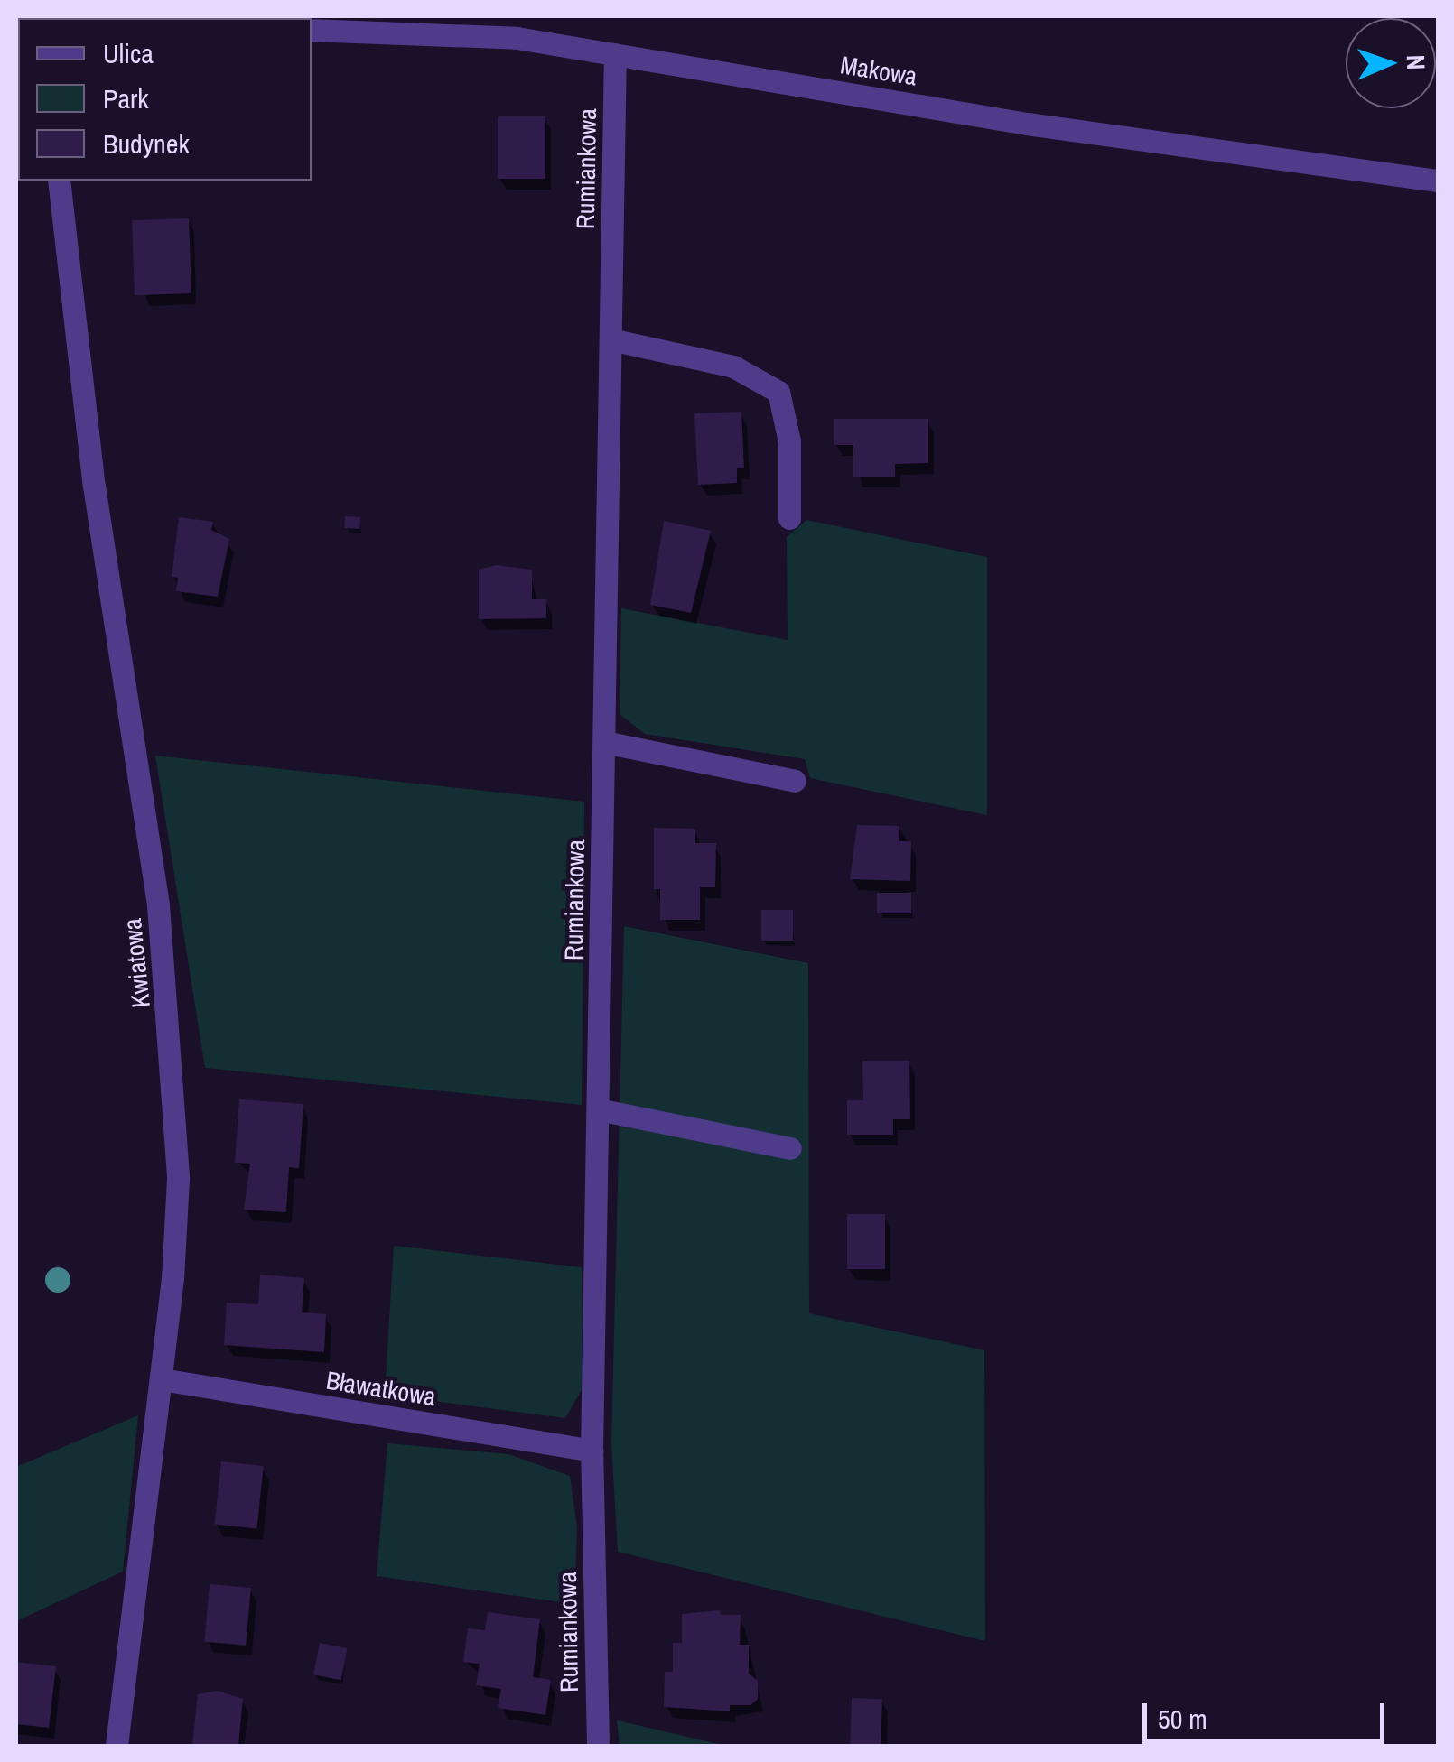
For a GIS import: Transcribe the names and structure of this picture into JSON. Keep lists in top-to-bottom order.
{
  "streets": {
    "street": [
      "Makowa",
      "Rumiankowa",
      "Kwiatowa",
      "Bławatkowa"
    ]
  },
  "crossings": [
    ["Makowa", "Rumiankowa"],
    ["Rumiankowa", "Bławatkowa"],
    ["Kwiatowa", "Bławatkowa"]
  ],
  "legend": ["Ulica", "Park", "Budynek"],
  "scale_bar": "50 m",
  "north": "right"
}
